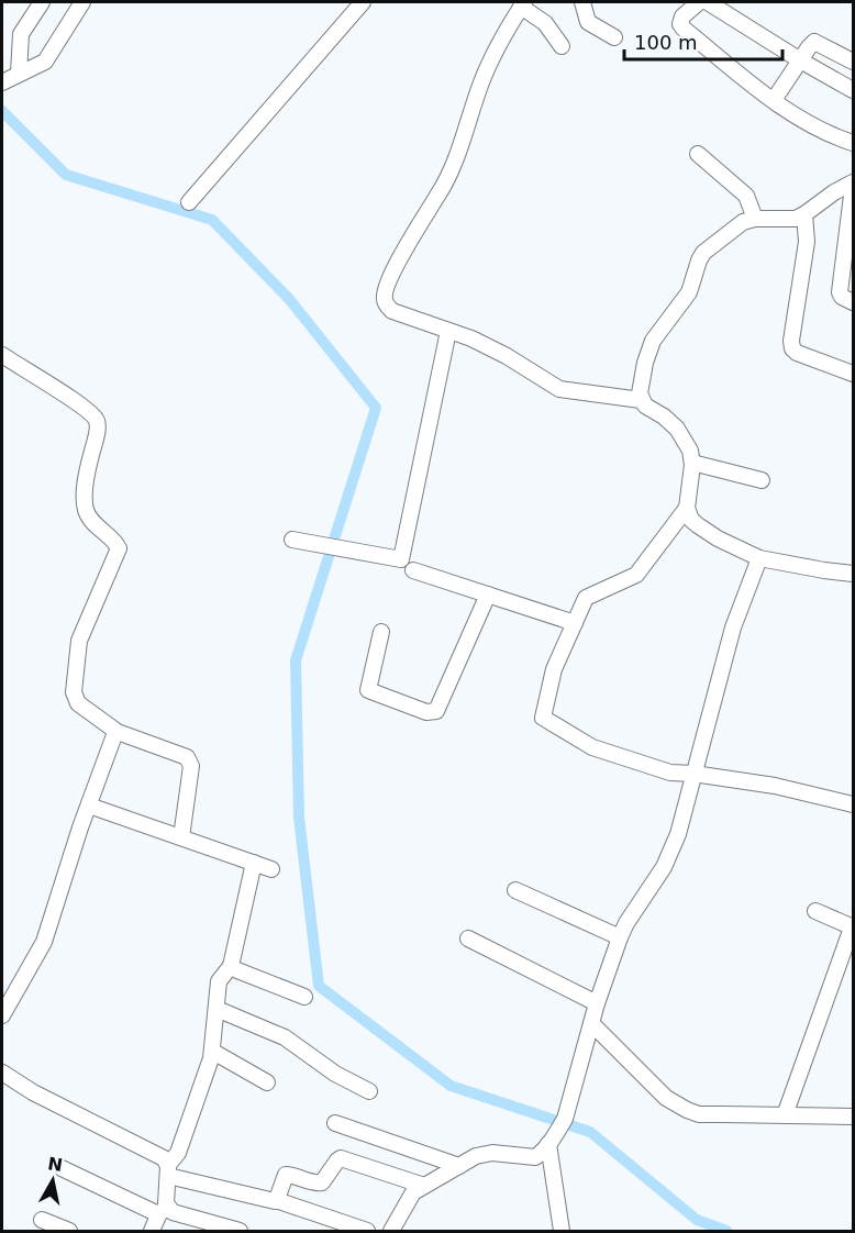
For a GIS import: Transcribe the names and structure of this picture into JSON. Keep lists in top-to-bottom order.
{
  "scale_bar": "100 m",
  "north": "top"
}
